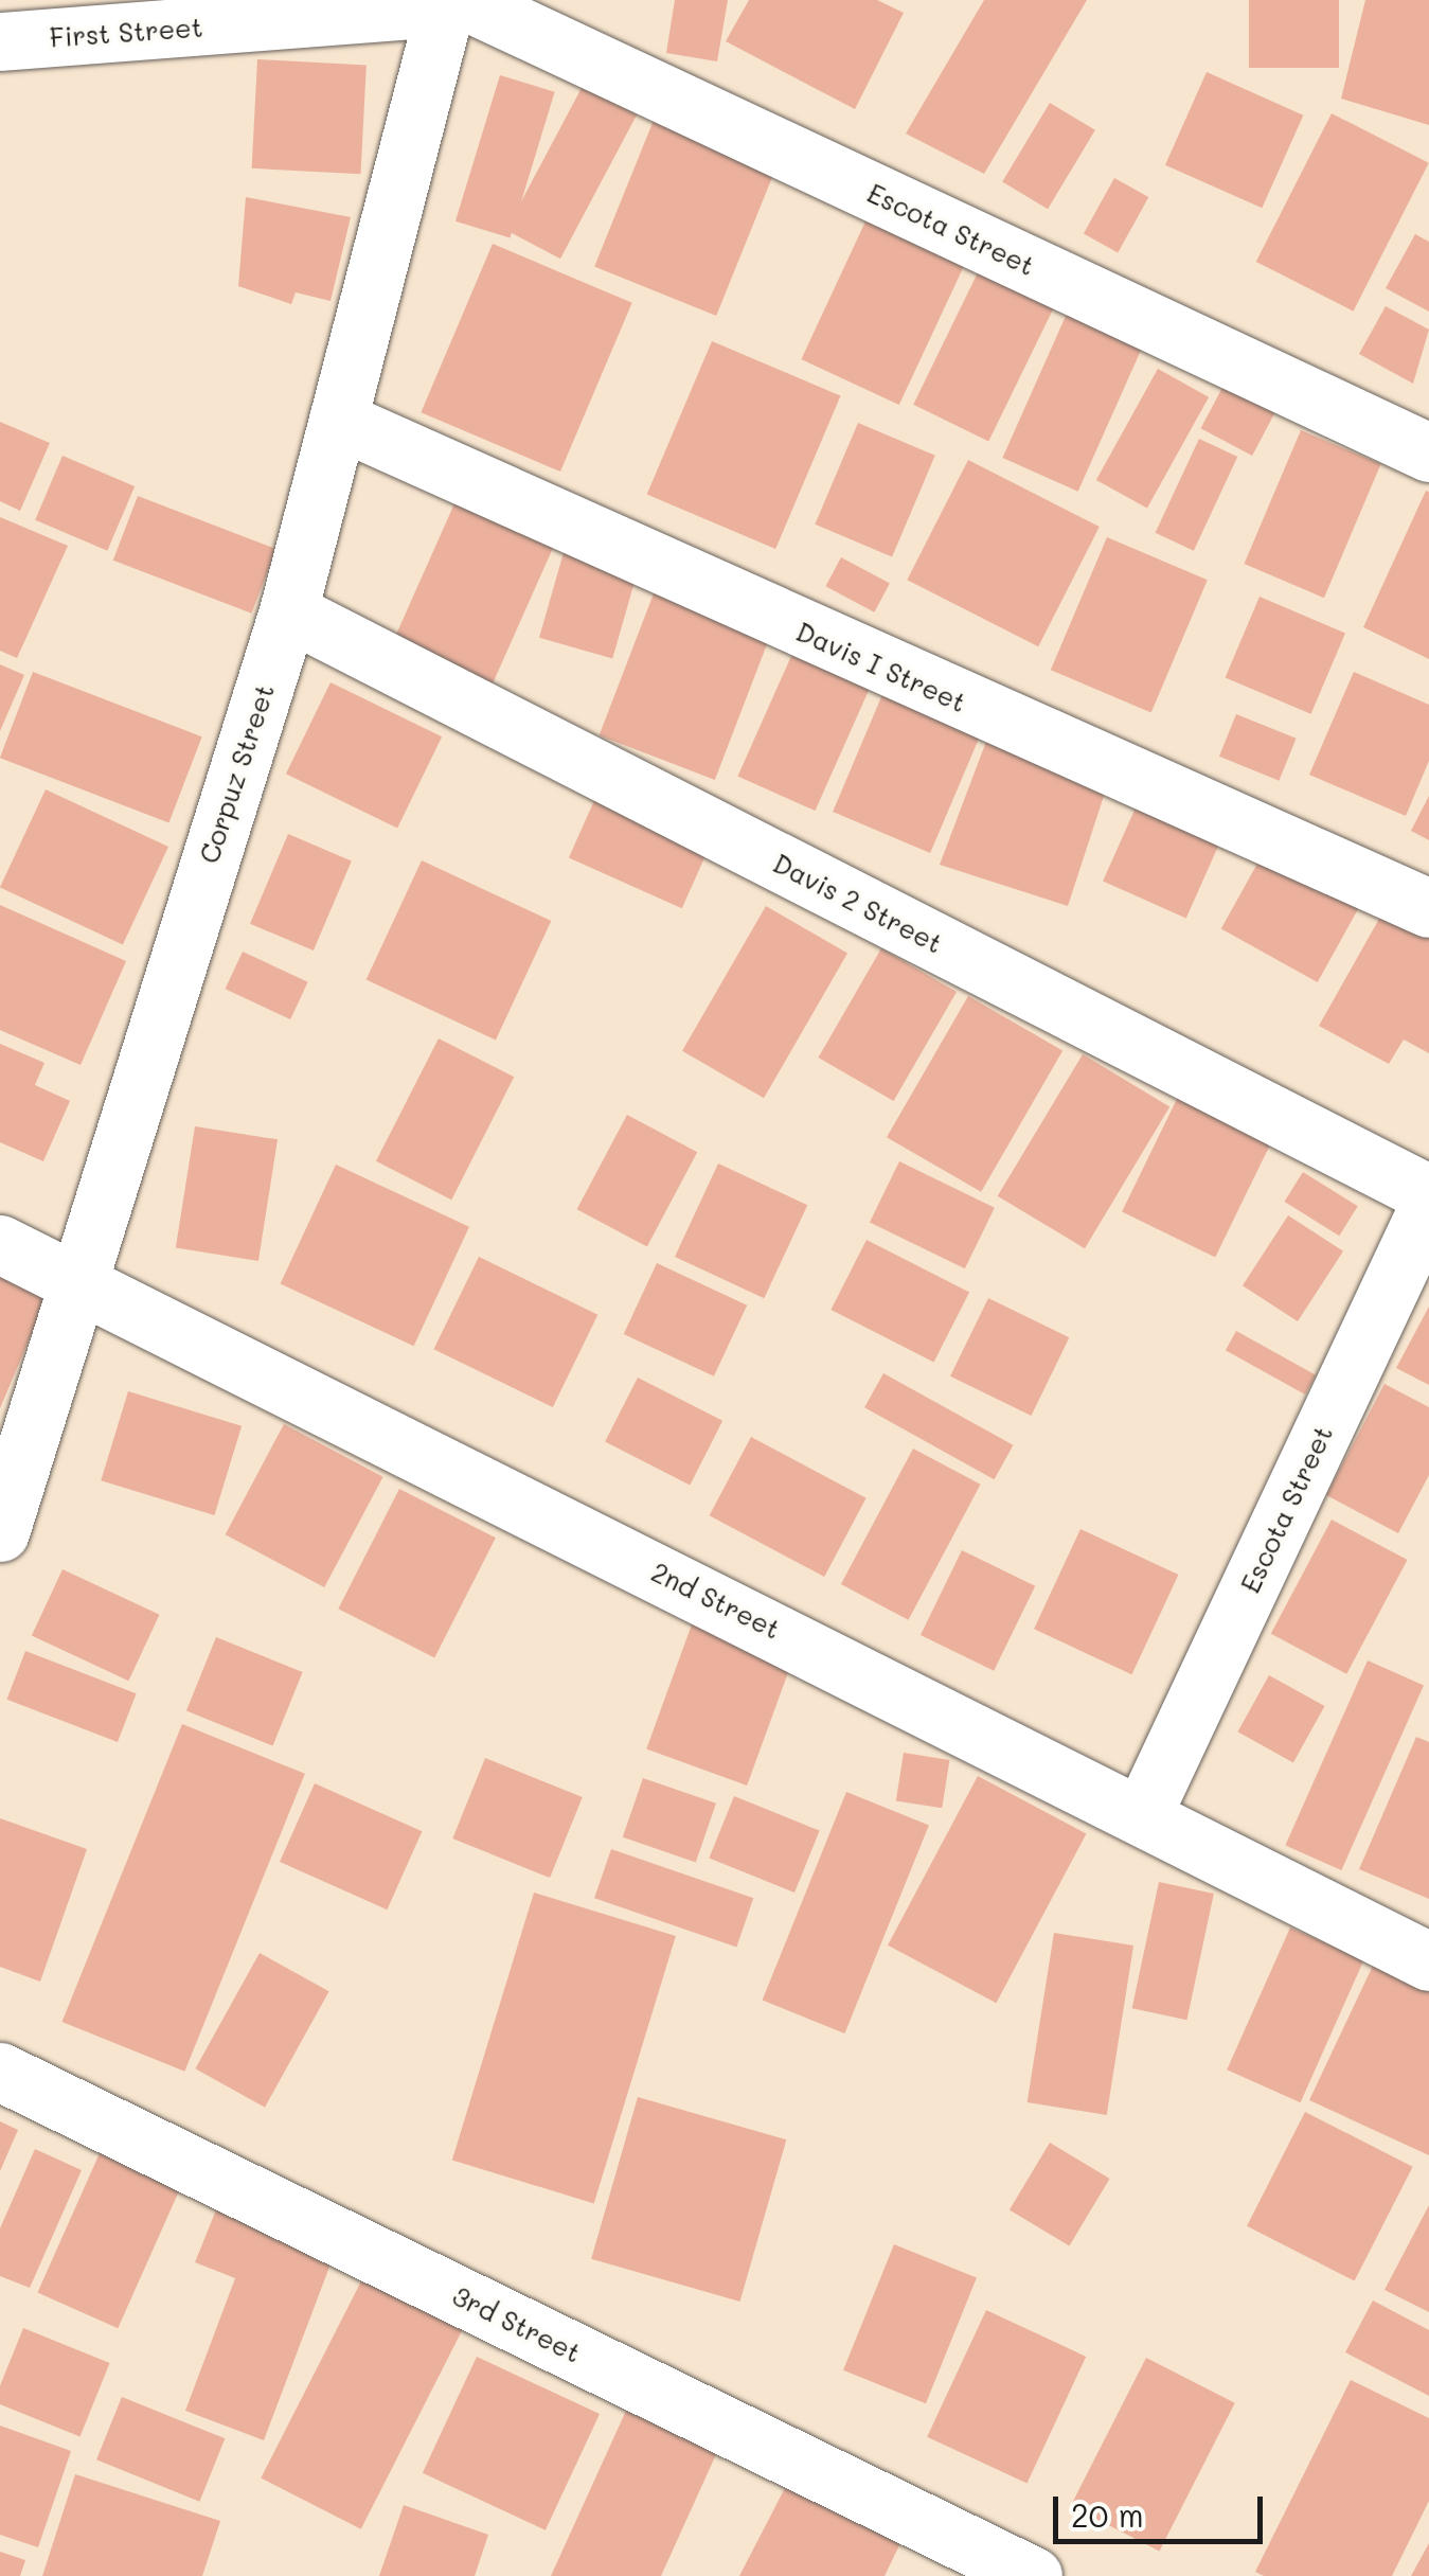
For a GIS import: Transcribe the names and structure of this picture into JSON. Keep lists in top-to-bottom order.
{
  "streets": {
    "street": [
      "First Street",
      "Escota Street",
      "Davis I Street",
      "Corpuz Street",
      "Davis 2 Street",
      "2nd Street",
      "3rd Street"
    ]
  },
  "crossings": [
    ["First Street", "Escota Street"],
    ["First Street", "Corpuz Street"],
    ["Escota Street", "Corpuz Street"],
    ["Escota Street", "2nd Street"],
    ["Davis I Street", "Corpuz Street"],
    ["Corpuz Street", "Davis 2 Street"],
    ["Corpuz Street", "2nd Street"]
  ],
  "scale_bar": "20 m"
}
